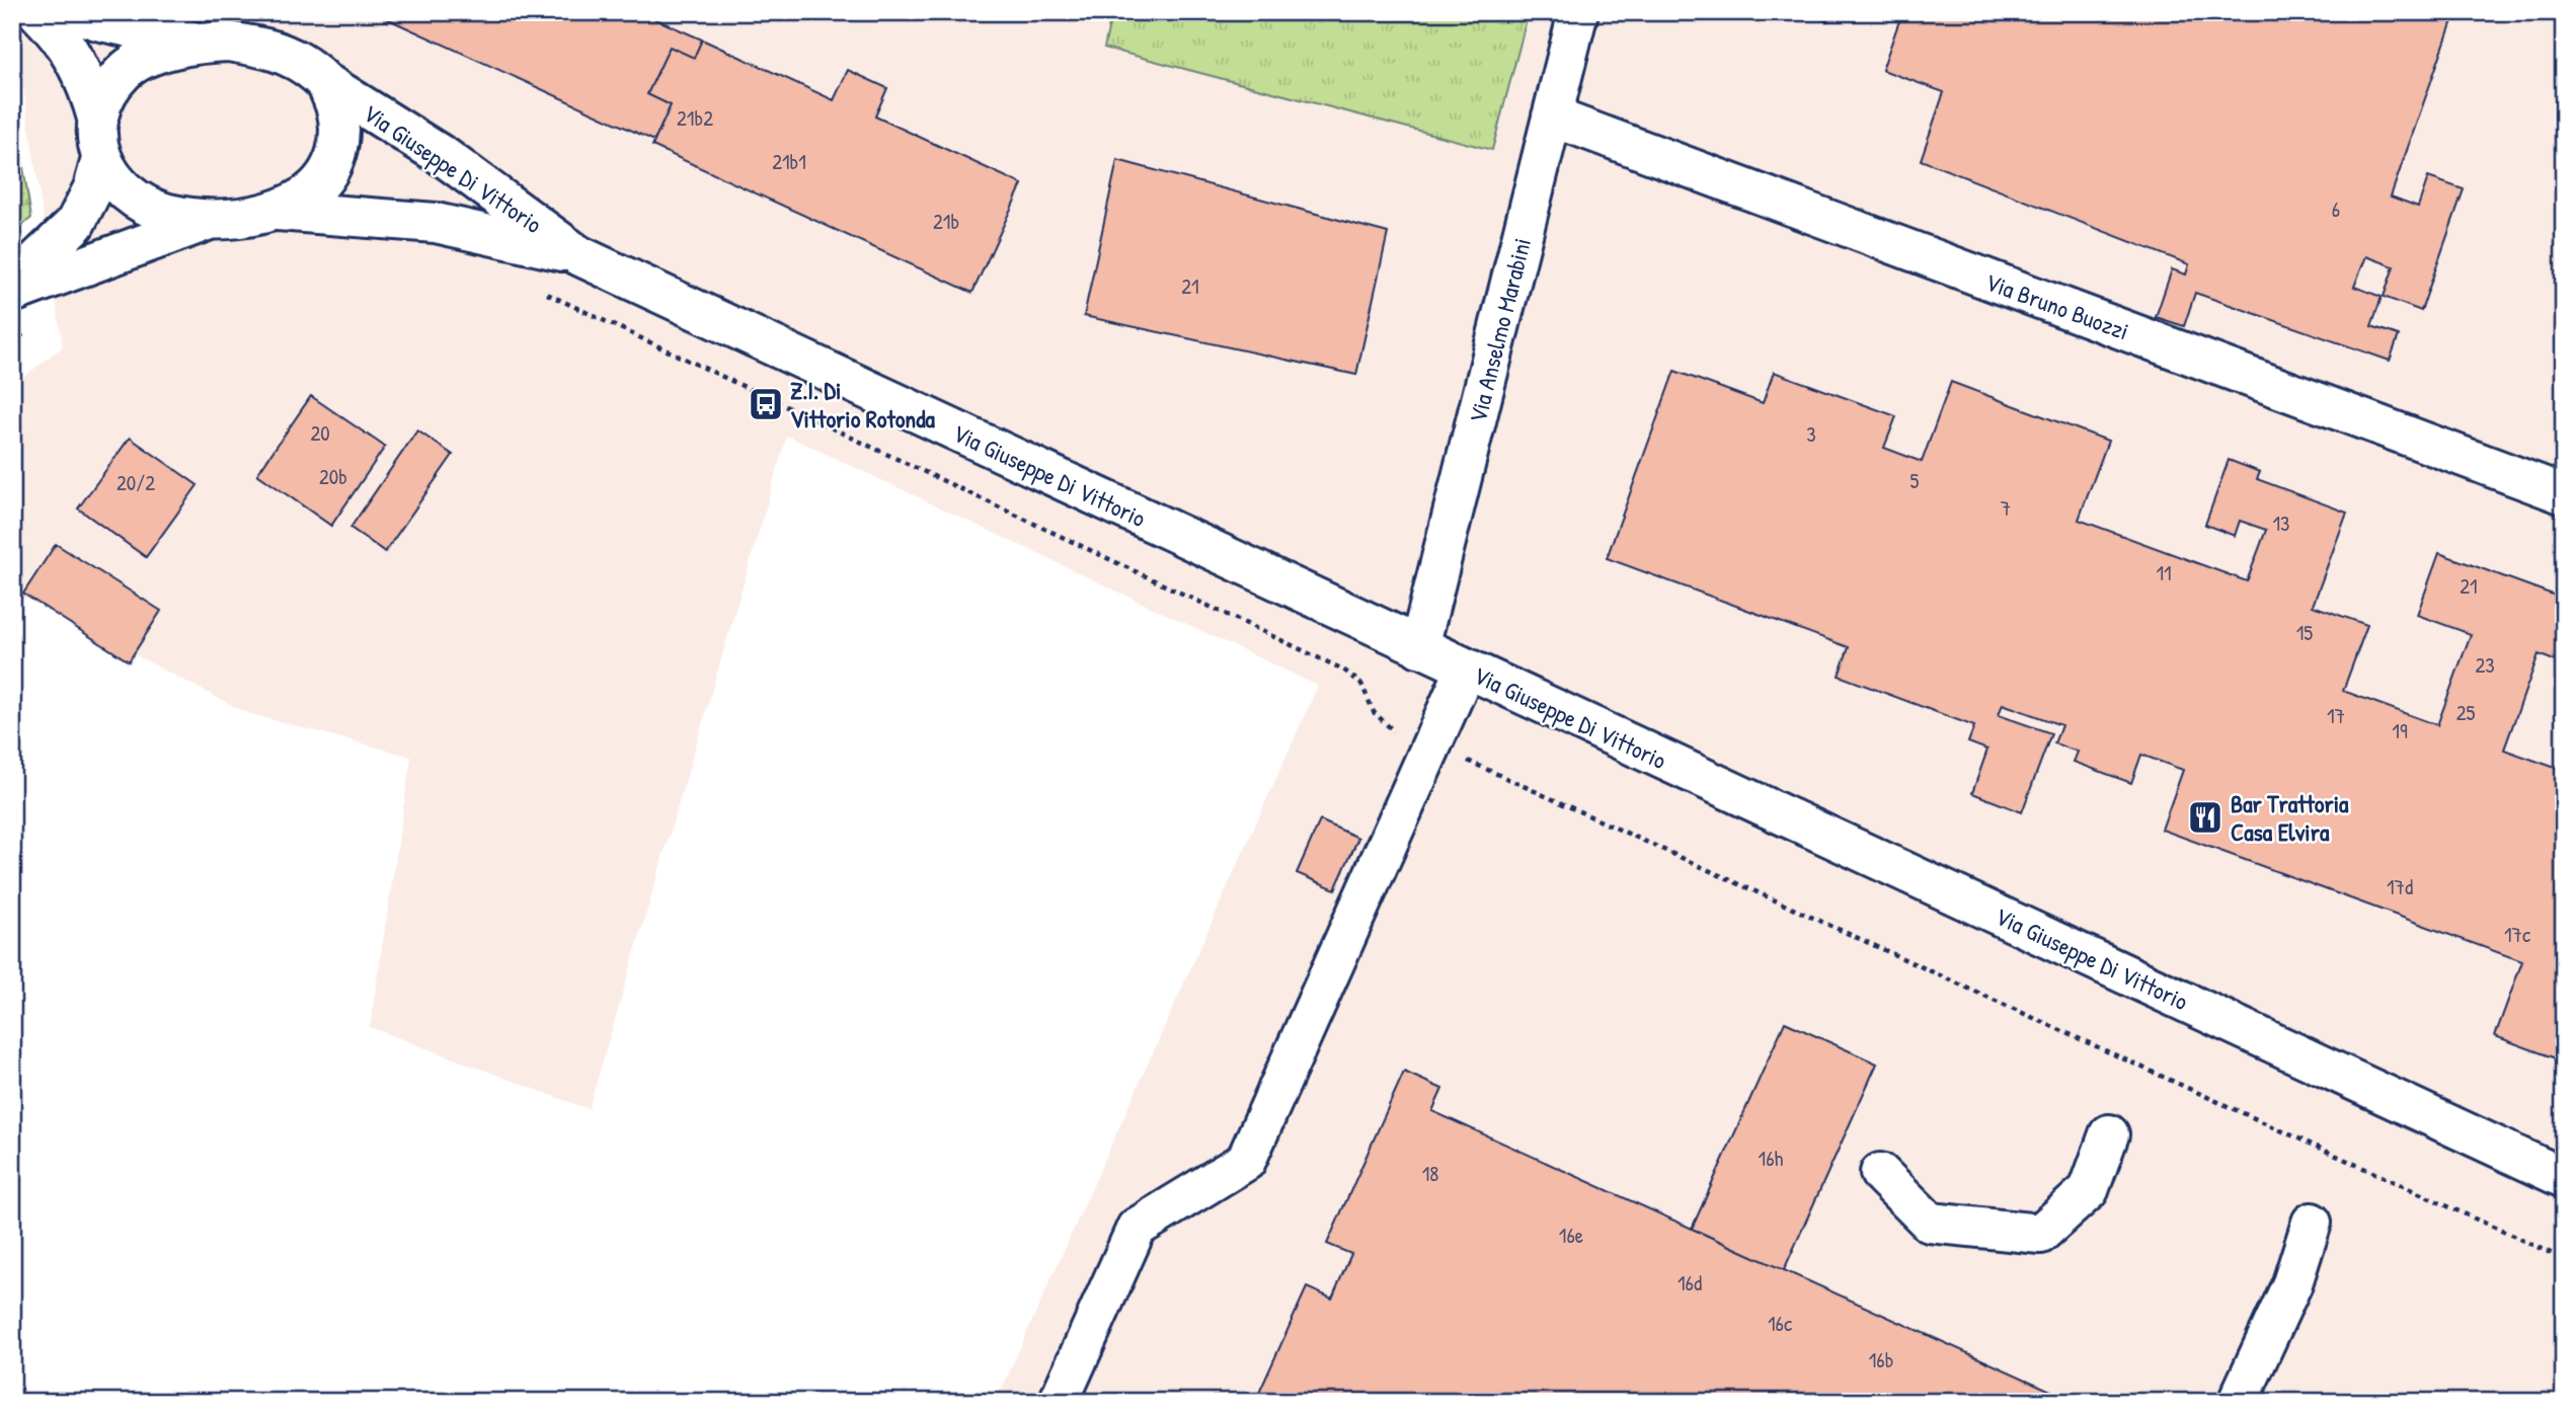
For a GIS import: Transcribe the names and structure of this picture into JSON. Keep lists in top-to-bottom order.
{
  "streets": {
    "street": ["Via Giuseppe Di Vittorio", "Via Bruno Buozzi", "Via Anselmo Marabini"]
  },
  "crossings": [
    ["Via Giuseppe Di Vittorio", "Via Anselmo Marabini"],
    ["Via Bruno Buozzi", "Via Anselmo Marabini"]
  ],
  "places": {
    "bus stop": ["Z.I. Di Vittorio Rotonda"],
    "restaurant": ["Bar Trattoria Casa Elvira"]
  },
  "house_numbers": [
    "21b2",
    "21b1",
    "6",
    "21b",
    "21",
    "20",
    "3",
    "20b",
    "5",
    "20/2",
    "7",
    "13",
    "11",
    "21",
    "15",
    "23",
    "25",
    "17",
    "19",
    "17d",
    "17c",
    "16h",
    "18",
    "16e",
    "16d",
    "16c",
    "16b"
  ]
}
